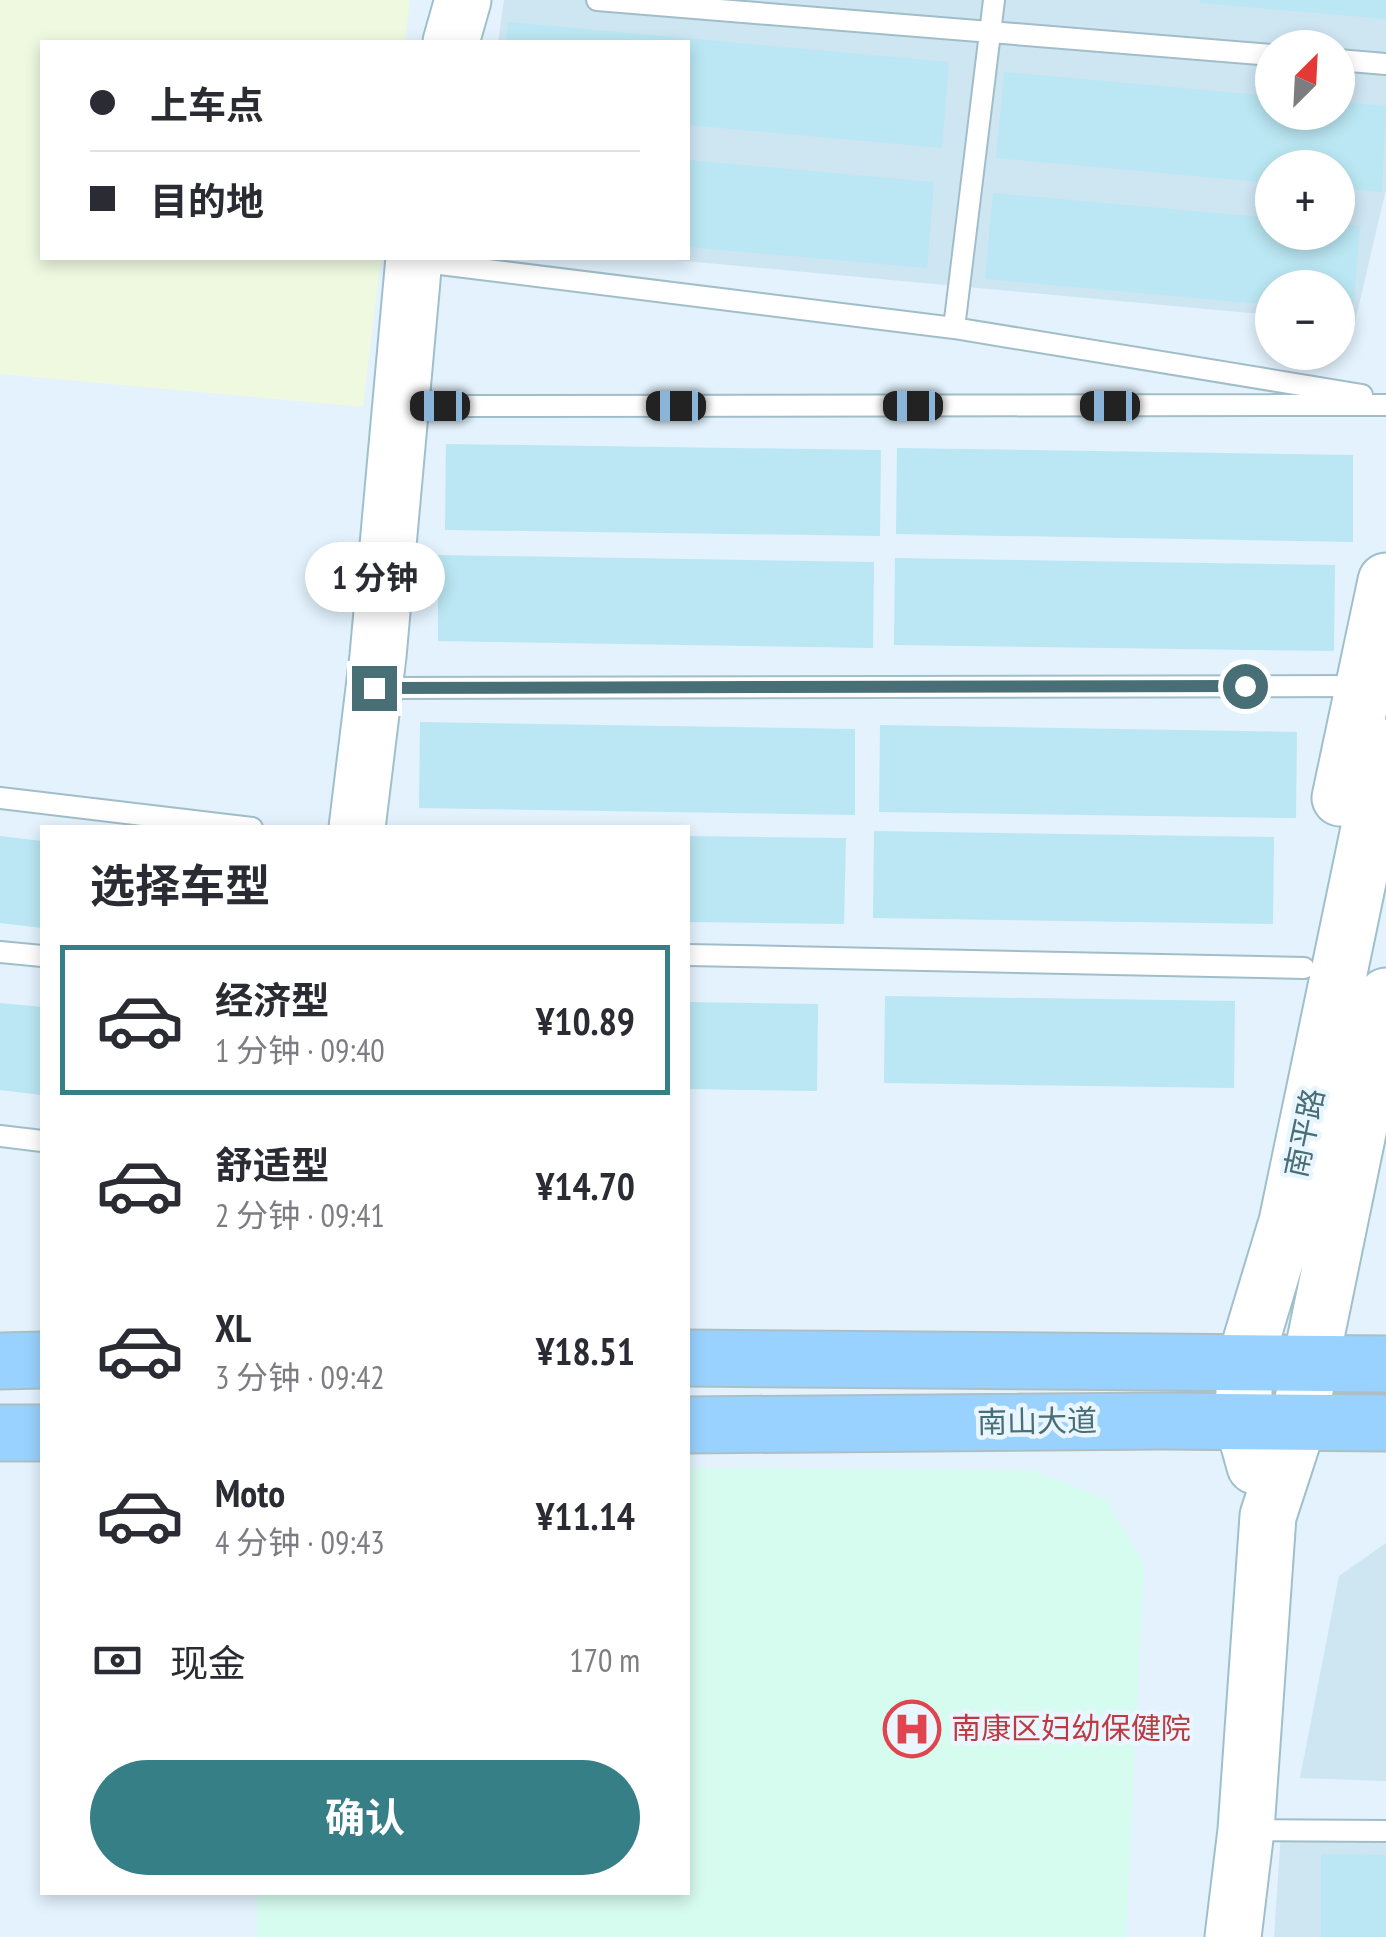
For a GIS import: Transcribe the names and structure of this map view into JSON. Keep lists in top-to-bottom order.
{
  "streets": {
    "main road": ["南山大道"],
    "street": ["南平路"]
  },
  "crossings": [
    ["南平路", "南山大道"]
  ],
  "places": {
    "hospital": ["南康区妇幼保健院"]
  },
  "north": "top right",
  "page": {
    "map_buttons": ["+", "−"],
    "banner": ["上车点", "目的地"],
    "bubble": "1 分钟",
    "heading": "选择车型",
    "list": [
      {
        "name": "经济型",
        "note": "1 分钟 · 09:40",
        "value": "¥10.89"
      },
      {
        "name": "舒适型",
        "note": "2 分钟 · 09:41",
        "value": "¥14.70"
      },
      {
        "name": "XL",
        "note": "3 分钟 · 09:42",
        "value": "¥18.51"
      },
      {
        "name": "Moto",
        "note": "4 分钟 · 09:43",
        "value": "¥11.14"
      }
    ],
    "pay": ["现金", "170 m"],
    "buttons": "确认"
  }
}
